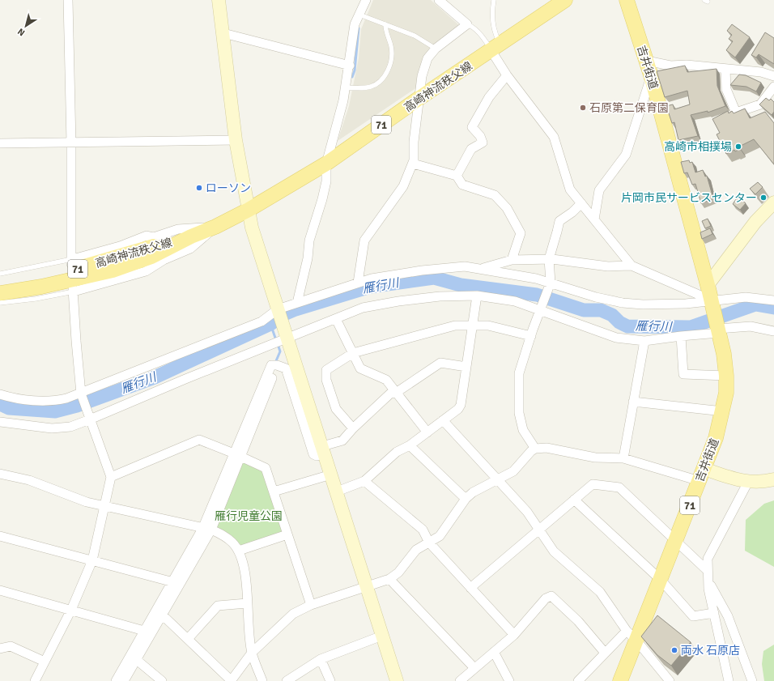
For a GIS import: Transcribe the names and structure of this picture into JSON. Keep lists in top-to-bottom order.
{
  "streets": {
    "main road": ["吉井街道", "高崎神流秩父線", "71"]
  },
  "crossings": [
    ["吉井街道", "71"]
  ],
  "water": ["雁行川"],
  "parks": ["雁行児童公園"],
  "places": [
    "石原第二保育園",
    "高崎市相撲場",
    "ローソン",
    "片岡市民サービスセンター",
    "両水 石原店"
  ],
  "north": "bottom left"
}
